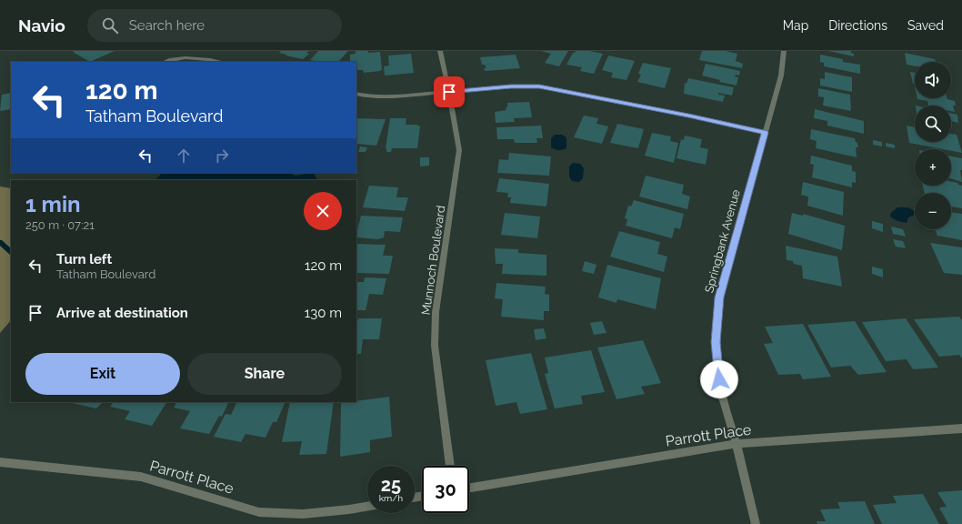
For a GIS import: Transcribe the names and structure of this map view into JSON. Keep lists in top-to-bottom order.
{
  "streets": {
    "street": ["Springbank Avenue", "Munnoch Boulevard", "Parrott Place"]
  },
  "crossings": [
    ["Springbank Avenue", "Parrott Place"]
  ],
  "page": {
    "header": "Navio",
    "search": "Search here",
    "nav": ["Map", "Directions", "Saved"],
    "map_buttons": ["+", "−"],
    "turn": ["120 m", "Tatham Boulevard"],
    "heading": ["1 min", "250 m · 07:21"],
    "list": [
      {
        "name": "Turn left",
        "note": "Tatham Boulevard",
        "value": "120 m"
      },
      {
        "name": "Arrive at destination",
        "value": "130 m"
      }
    ],
    "buttons": ["Exit", "Share"],
    "speed": "25 km/h",
    "limit": "30"
  }
}
